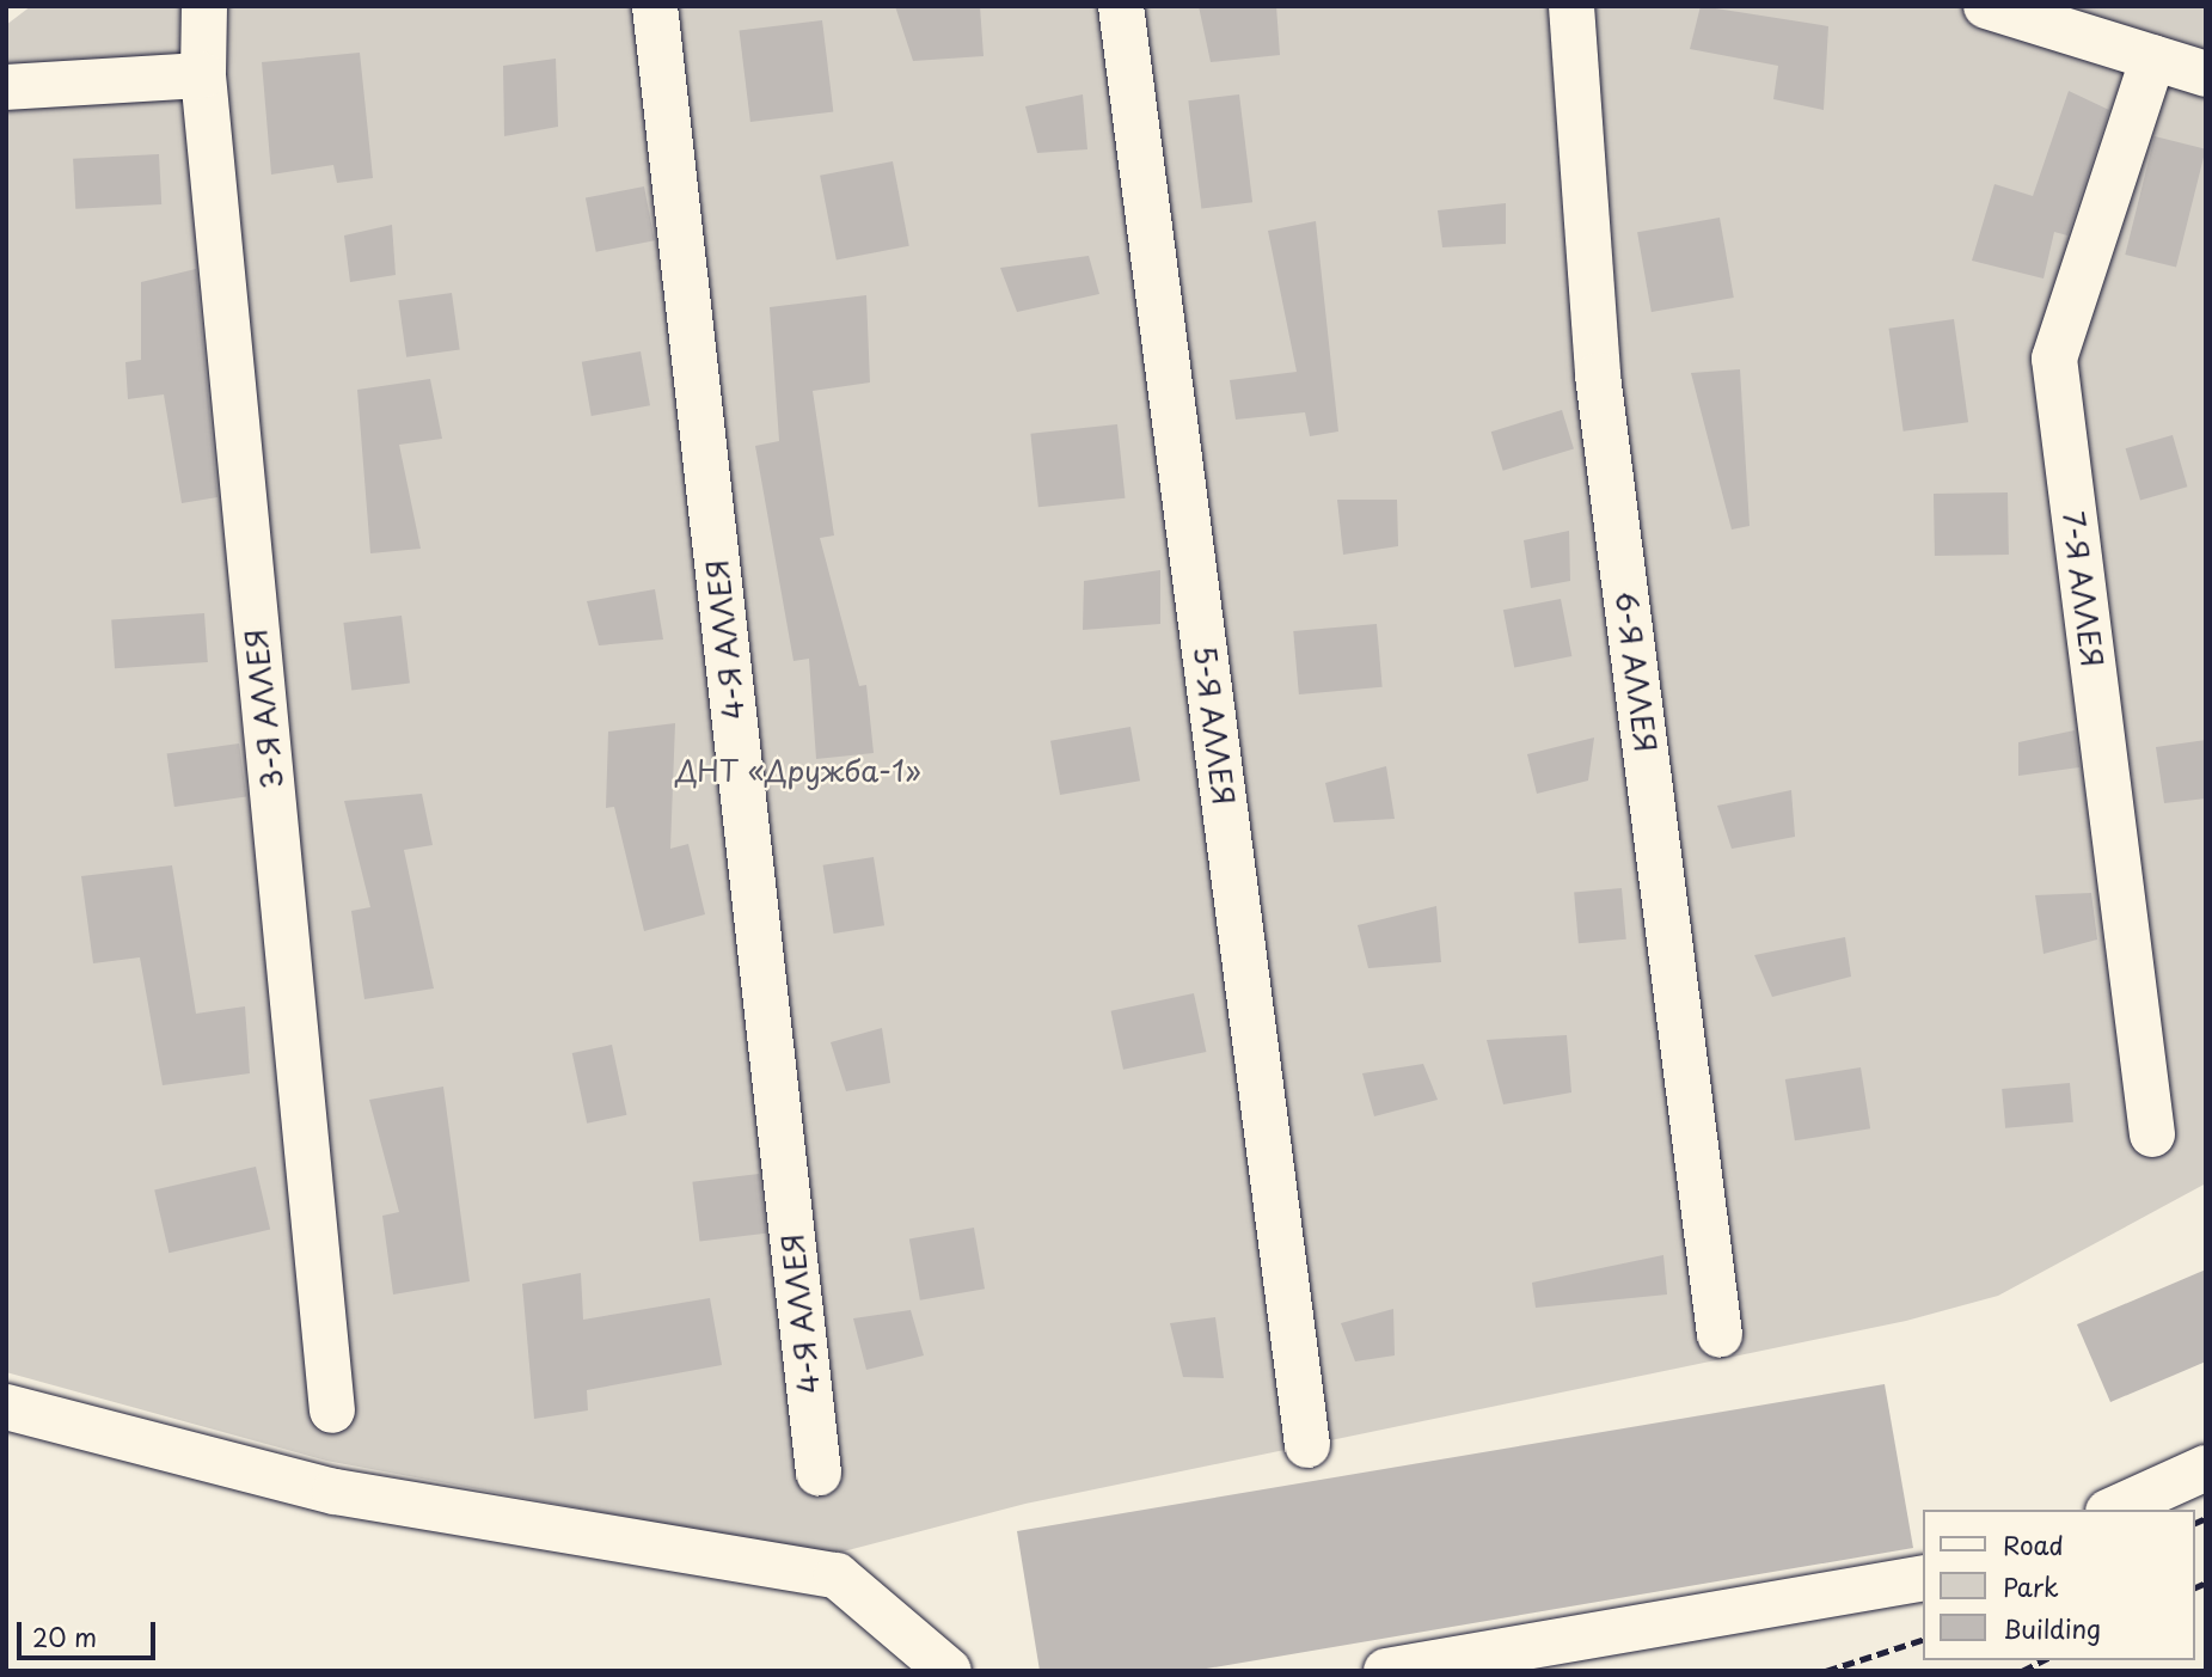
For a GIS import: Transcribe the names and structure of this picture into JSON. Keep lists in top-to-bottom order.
{
  "streets": {
    "lane": [
      "7-Я АЛЛЕЯ",
      "4-Я АЛЛЕЯ",
      "6-Я АЛЛЕЯ",
      "3-Я АЛЛЕЯ",
      "5-Я АЛЛЕЯ"
    ]
  },
  "parks": ["ДНТ «Дружба-1»"],
  "legend": ["Road", "Park", "Building"],
  "scale_bar": "20 m"
}
